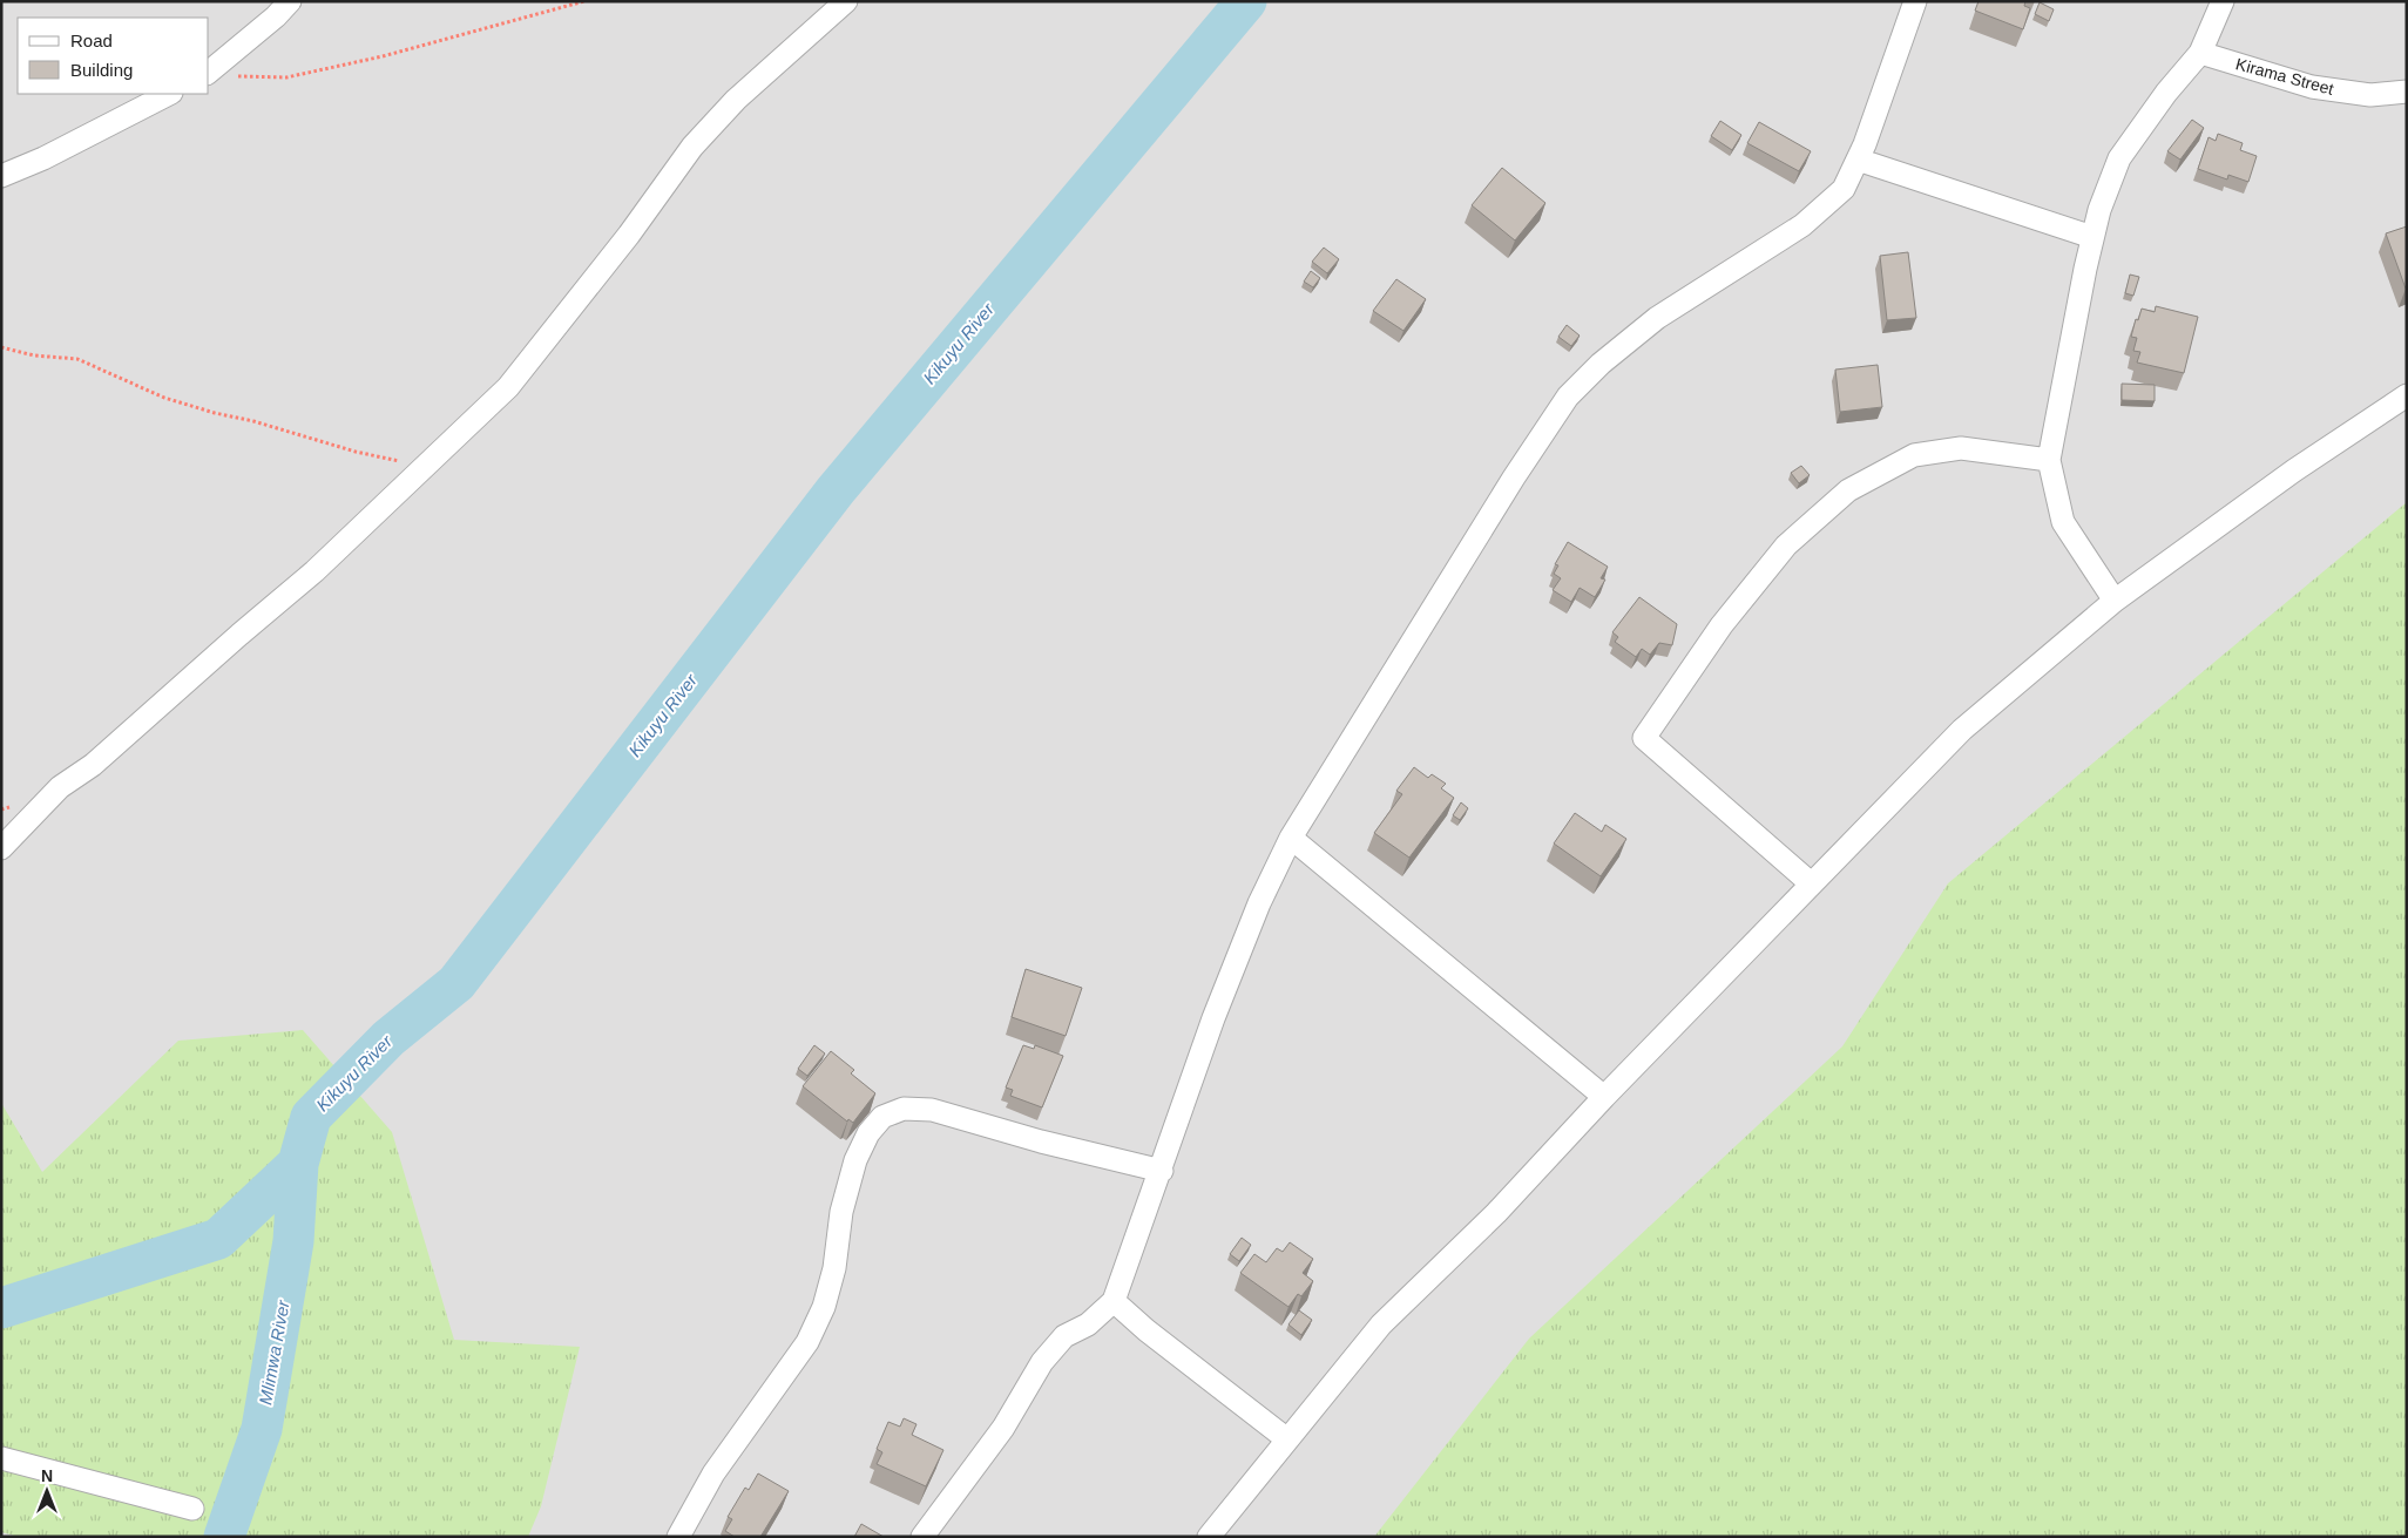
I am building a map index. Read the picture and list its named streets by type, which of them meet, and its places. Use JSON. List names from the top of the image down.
{
  "streets": {
    "street": ["Kirama Street"]
  },
  "water": ["Kikuyu River", "Mlimwa River"],
  "legend": ["Road", "Building"],
  "north": "top"
}
